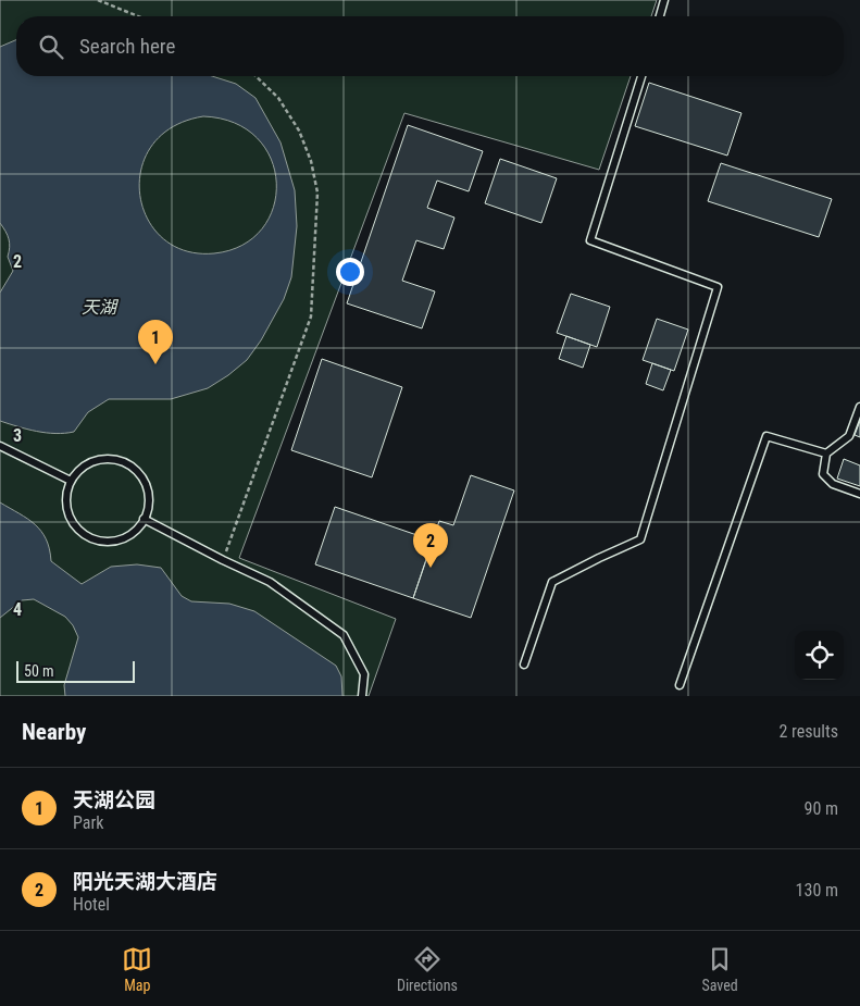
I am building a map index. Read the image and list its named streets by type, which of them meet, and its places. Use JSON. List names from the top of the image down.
{
  "water": ["天湖"],
  "scale_bar": "50 m",
  "page": {
    "search": "Search here",
    "pins": ["1", "2"],
    "scale": "50 m",
    "heading": ["Nearby", "2 results"],
    "list": [
      {
        "mark": "1",
        "name": "天湖公园",
        "note": "Park",
        "value": "90 m"
      },
      {
        "mark": "2",
        "name": "阳光天湖大酒店",
        "note": "Hotel",
        "value": "130 m"
      }
    ],
    "nav": ["Map", "Directions", "Saved"]
  },
  "grid": {
    "rows": ["2", "3", "4"]
  }
}
